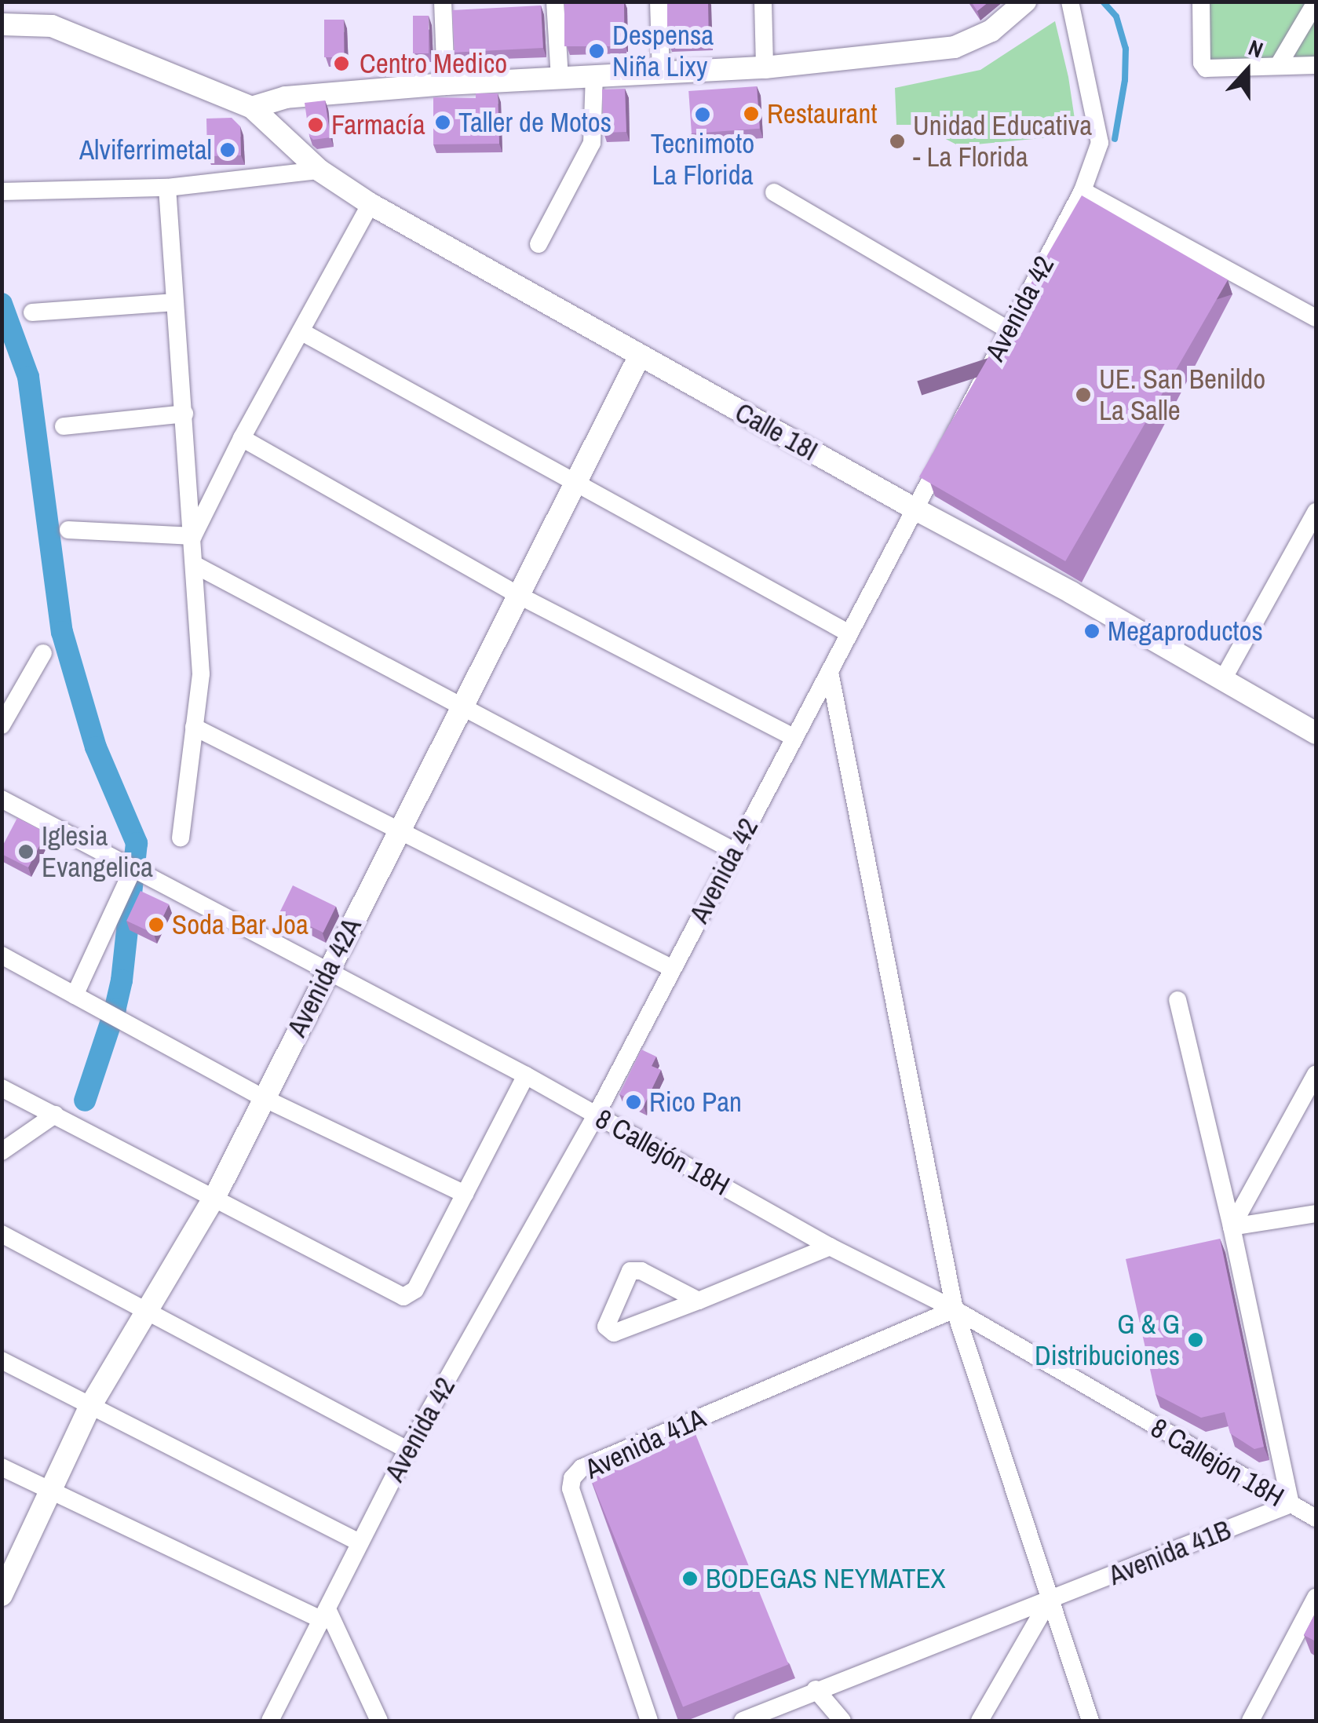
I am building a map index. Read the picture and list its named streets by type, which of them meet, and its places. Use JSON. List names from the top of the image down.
{
  "streets": {
    "street": [
      "Avenida 42",
      "Calle 18I",
      "Avenida 42A",
      "8 Callejón 18H",
      "Avenida 41A",
      "Avenida 41B"
    ]
  },
  "crossings": [
    ["Avenida 42", "Calle 18I"],
    ["Avenida 42", "8 Callejón 18H"],
    ["Calle 18I", "Avenida 42A"],
    ["Avenida 42A", "8 Callejón 18H"],
    ["8 Callejón 18H", "Avenida 41A"],
    ["8 Callejón 18H", "Avenida 41B"]
  ],
  "places": [
    "Despensa Niña Lixy",
    "Centro Medico",
    "Restaurant",
    "Tecnimoto La Florida",
    "Taller de Motos",
    "Farmacía",
    "Unidad Educativa - La Florida",
    "Alviferrimetal",
    "UE. San Benildo La Salle",
    "Megaproductos",
    "Iglesia Evangelica",
    "Soda Bar Joa",
    "Rico Pan",
    "G & G Distribuciones",
    "BODEGAS NEYMATEX"
  ],
  "north": "top"
}
